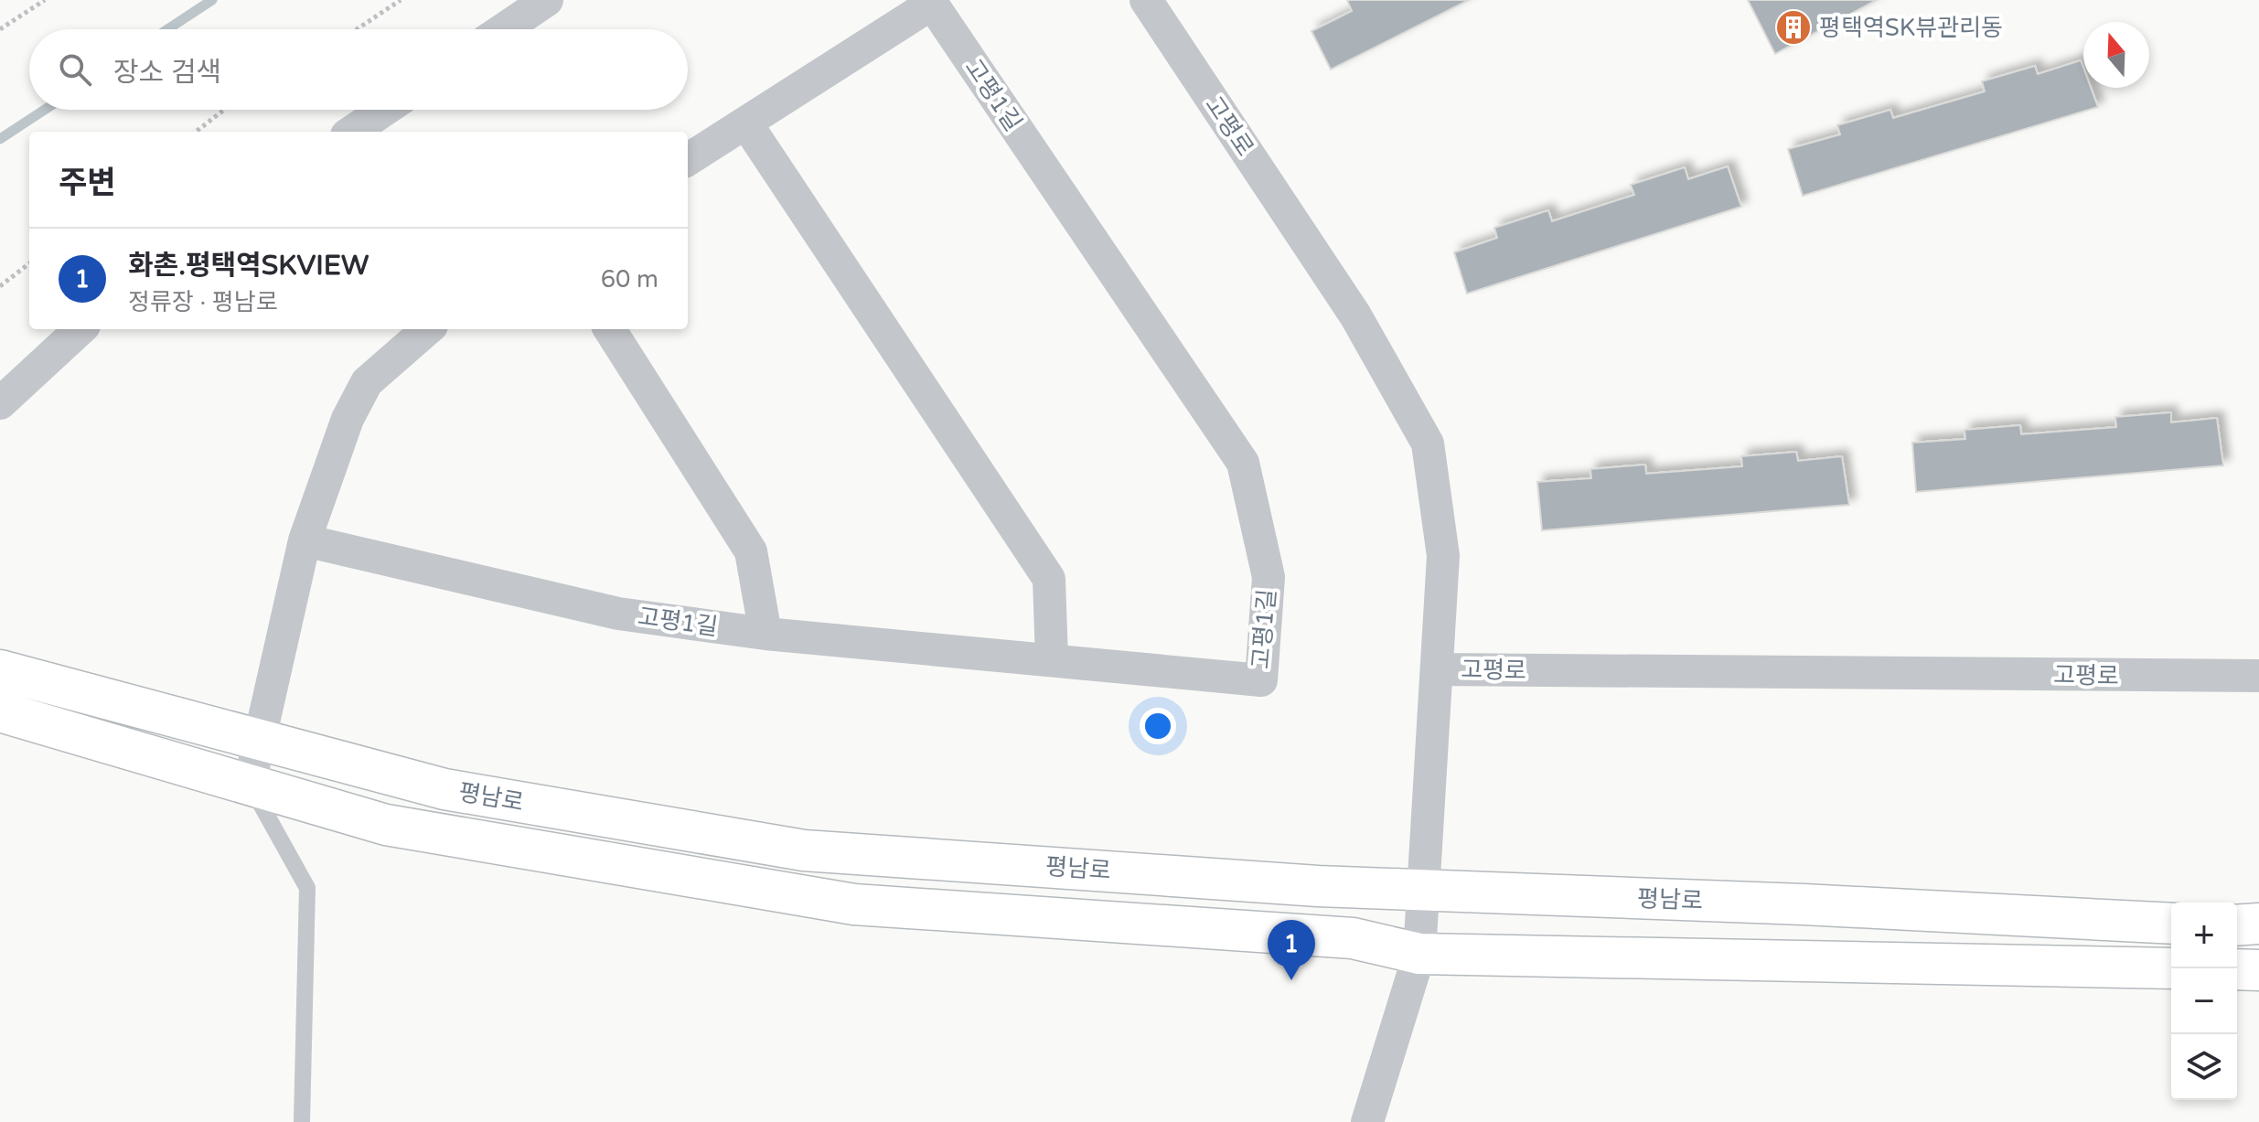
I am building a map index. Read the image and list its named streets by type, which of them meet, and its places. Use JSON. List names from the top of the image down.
{
  "streets": {
    "street": ["고평1길", "고평로", "평남로"]
  },
  "places": {
    "building": ["평택역SK뷰관리동"]
  },
  "north": "top",
  "page": {
    "search": "장소 검색",
    "heading": "주변",
    "list": [
      {
        "mark": "1",
        "name": "화촌.평택역SKVIEW",
        "note": "정류장 · 평남로",
        "value": "60 m"
      }
    ],
    "map_buttons": ["+", "−"],
    "pins": "1"
  }
}
